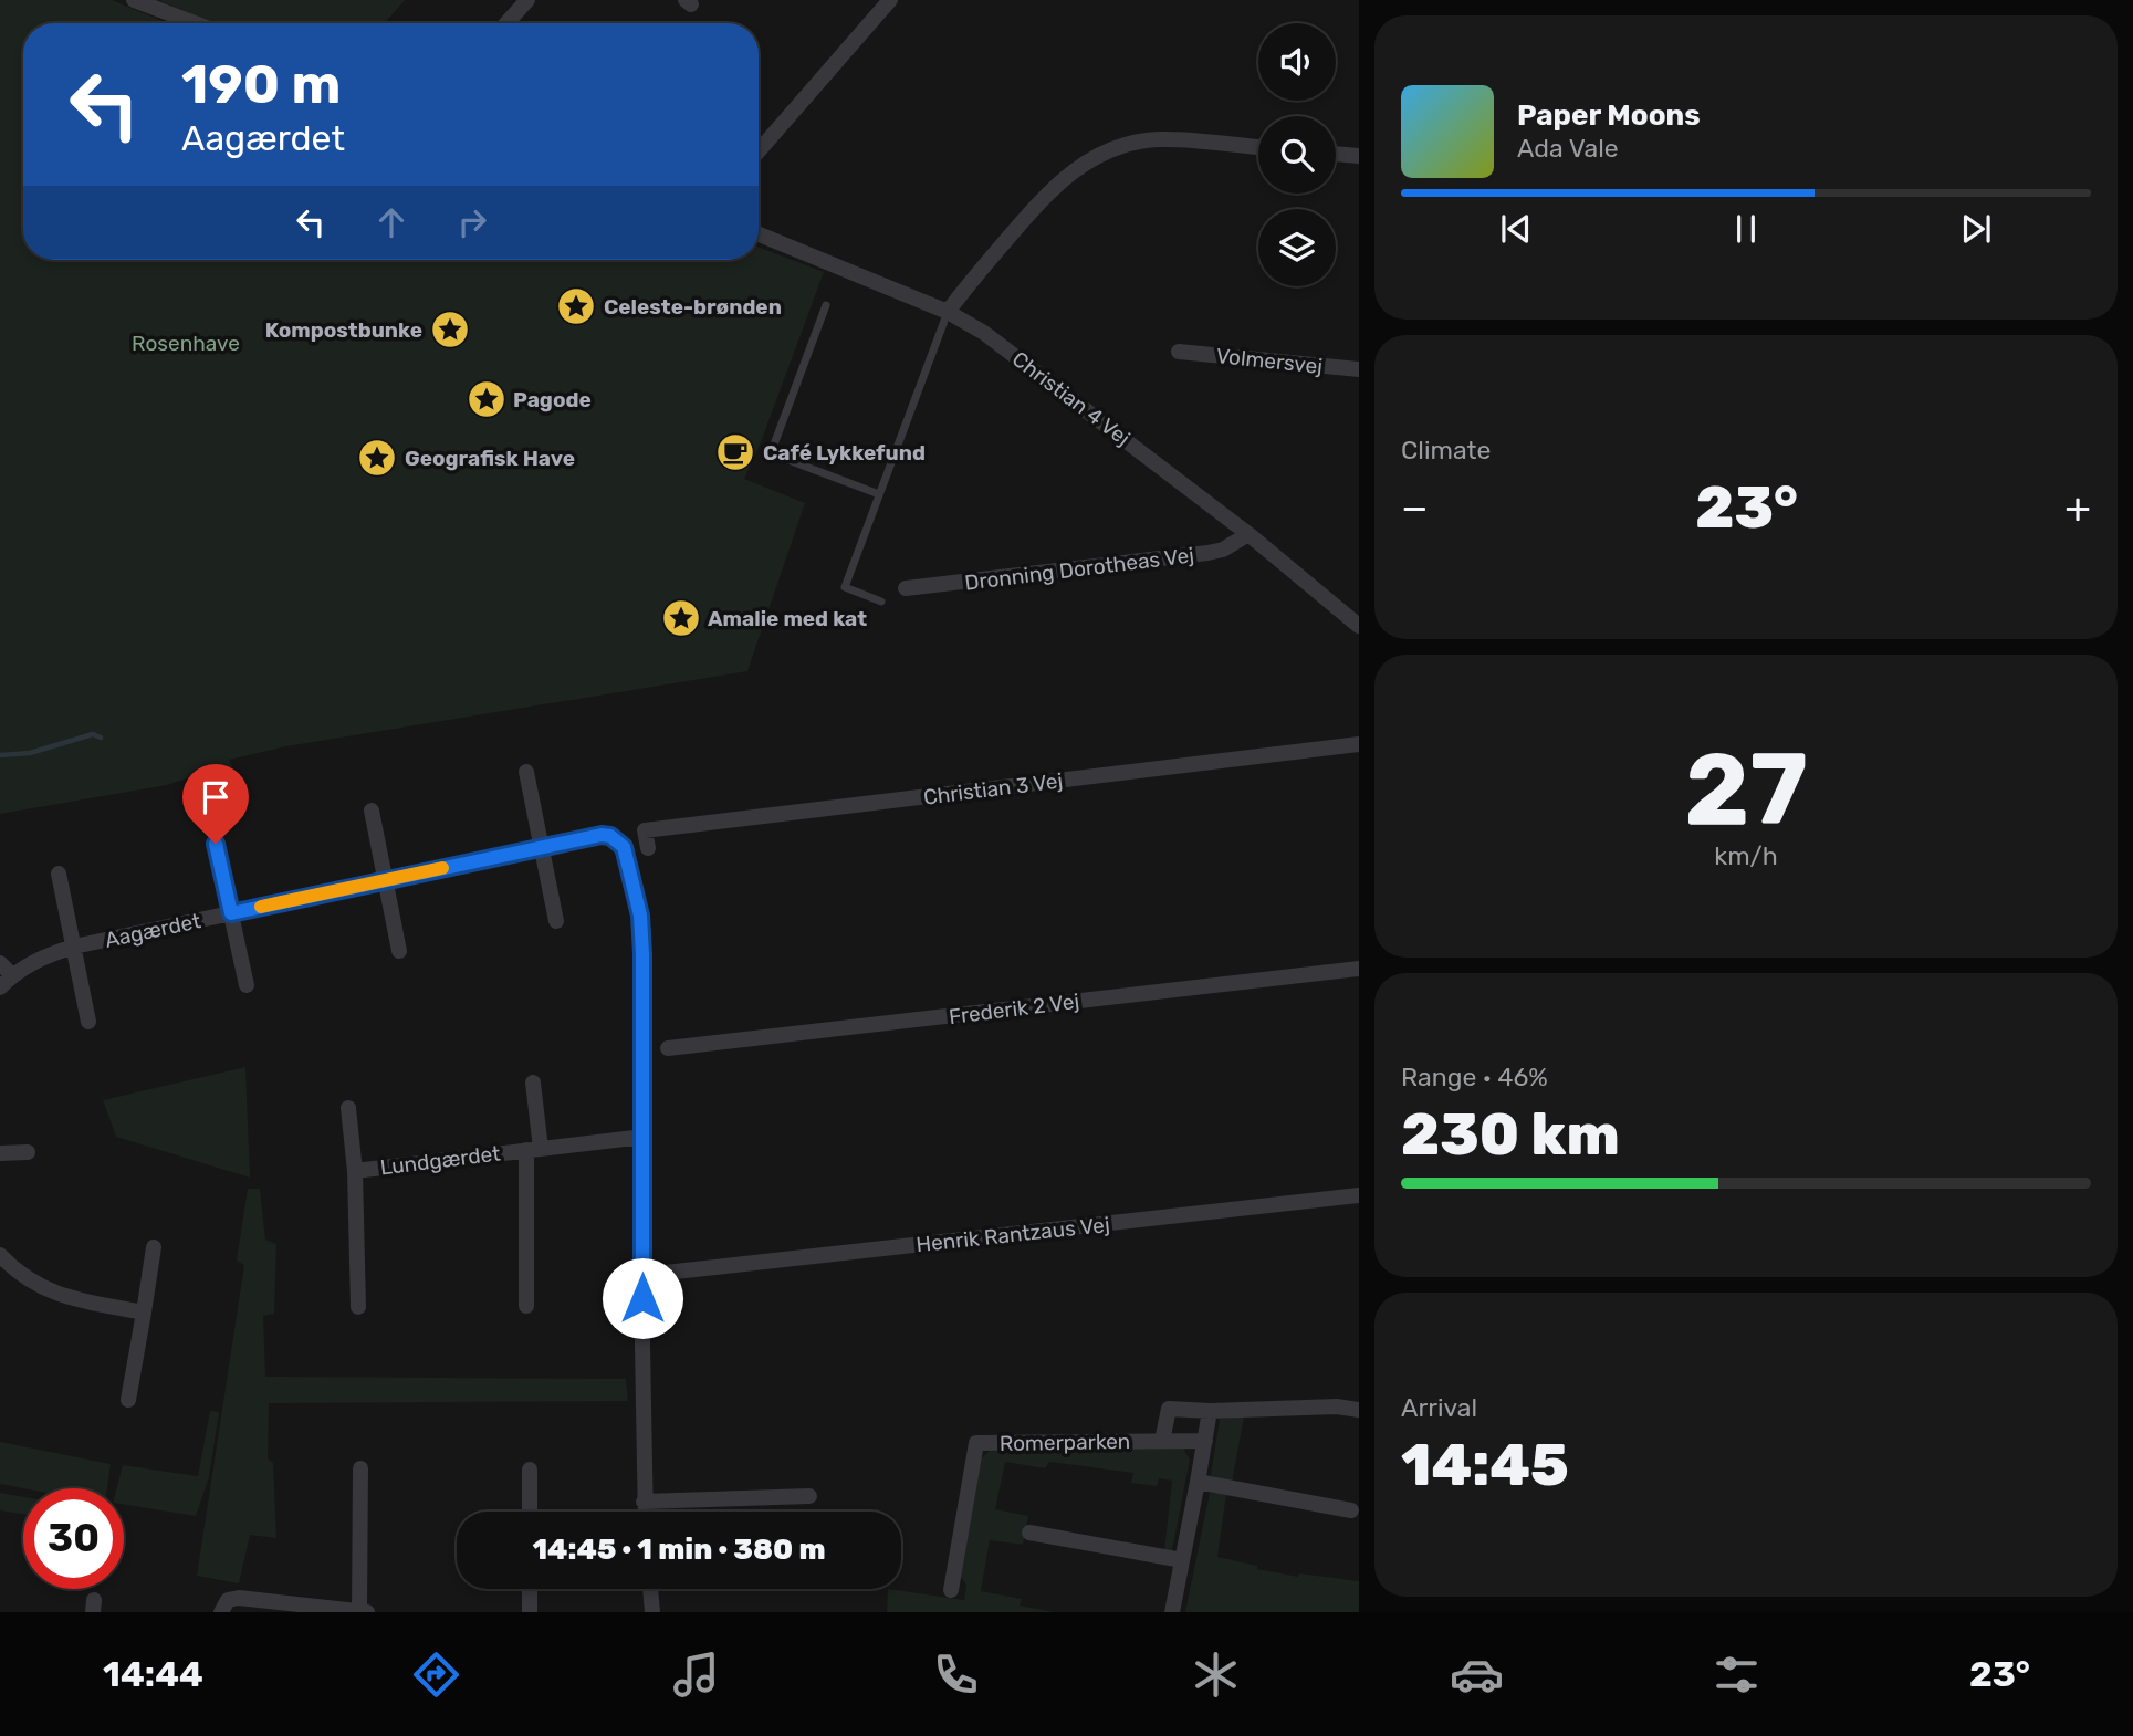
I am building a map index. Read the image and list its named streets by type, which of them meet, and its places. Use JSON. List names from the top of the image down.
{
  "streets": {
    "street": [
      "Volmersvej",
      "Christian 4 Vej",
      "Dronning Dorotheas Vej",
      "Christian 3 Vej",
      "Aagærdet",
      "Frederik 2 Vej",
      "Lundgærdet",
      "Henrik Rantzaus Vej",
      "Romerparken"
    ]
  },
  "crossings": [
    ["Christian 4 Vej", "Dronning Dorotheas Vej"],
    ["Aagærdet", "Lundgærdet"]
  ],
  "parks": ["Rosenhave"],
  "places": {
    "place": [
      "Celeste-brønden",
      "Kompostbunke",
      "Pagode",
      "Geografisk Have",
      "Amalie med kat"
    ],
    "cafe": ["Café Lykkefund"]
  },
  "page": {
    "turn": ["190 m", "Aagærdet"],
    "song": ["Paper Moons", "Ada Vale"],
    "tile": [
      "Climate",
      ["27", "km/h"],
      ["Range · 46%", "230 km"],
      ["Arrival", "14:45"]
    ],
    "heat": ["−", "23°", "+"],
    "limit": "30",
    "trip": "14:45 · 1 min · 380 m",
    "tabs": ["14:44", "23°"]
  }
}
